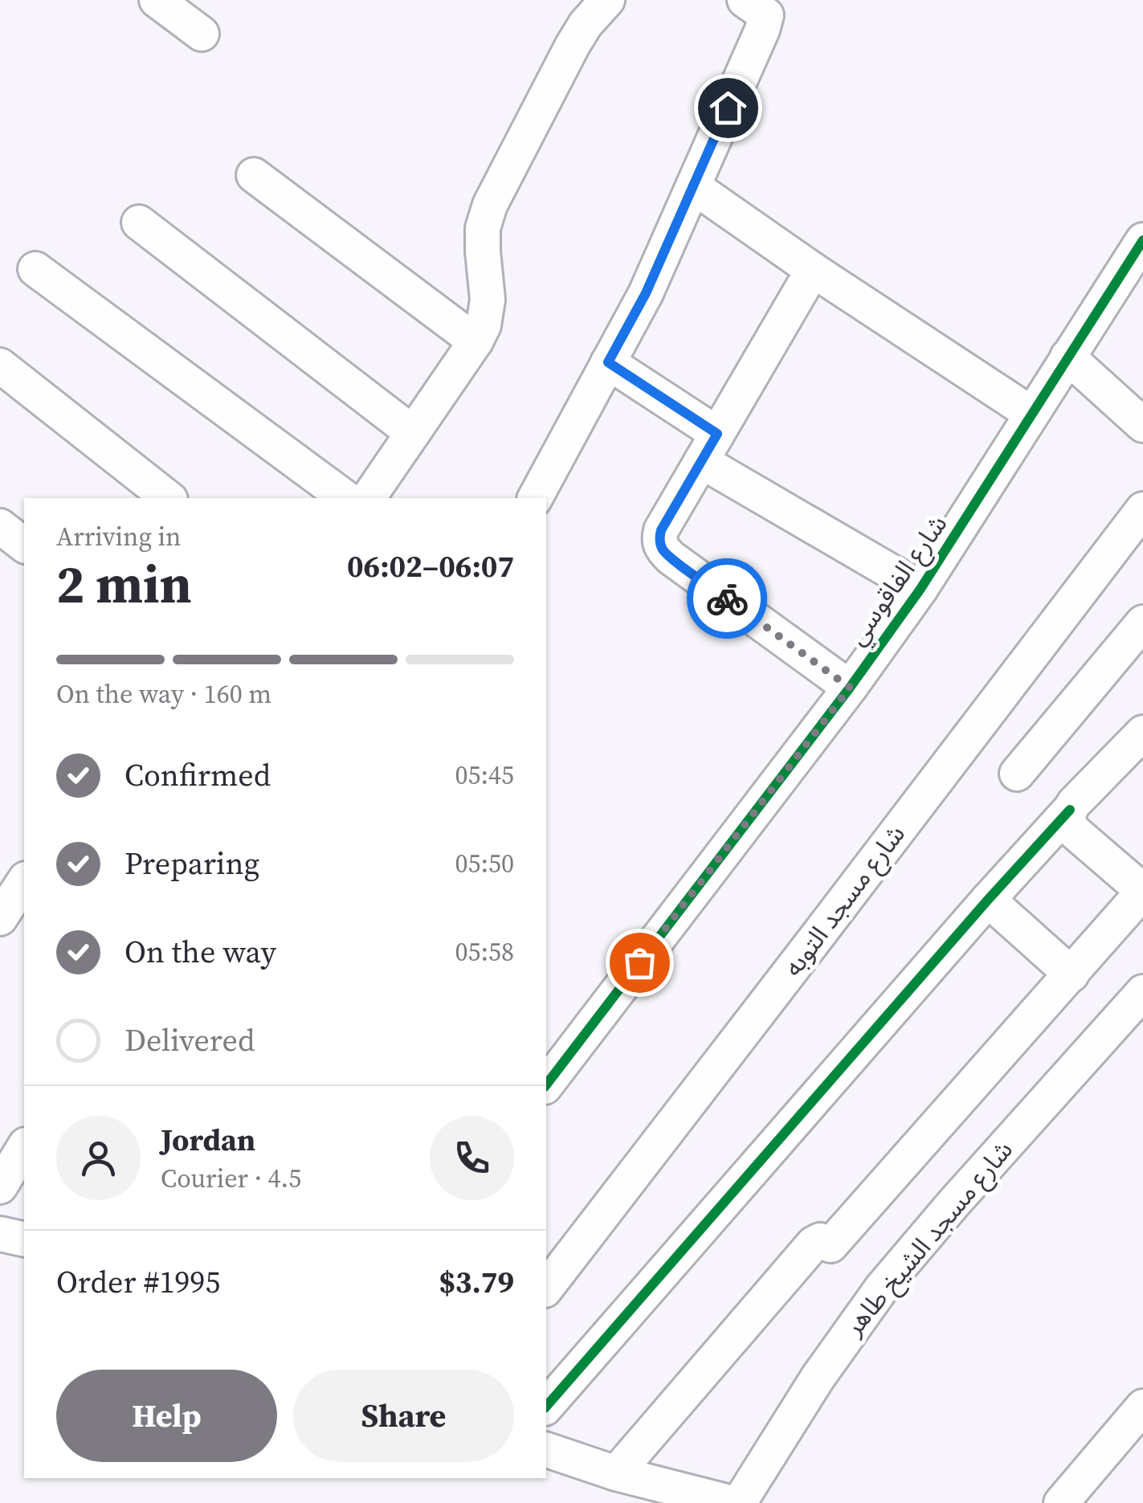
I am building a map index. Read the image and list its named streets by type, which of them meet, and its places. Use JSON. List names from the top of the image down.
{
  "streets": {
    "street": ["شارع الفاقوسي", "شارع مسجد التوبه", "شارع مسجد الشيخ طاهر"]
  },
  "page": {
    "heading": ["2 min", "Arriving in", "06:02–06:07"],
    "panel": [
      "Jordan",
      "Courier · 4.5",
      "Order #1995",
      "$3.79"
    ],
    "bar": "On the way · 160 m",
    "list": [
      ["Confirmed", "05:45"],
      ["Preparing", "05:50"],
      ["On the way", "05:58"],
      "Delivered"
    ],
    "buttons": ["Help", "Share"]
  }
}
